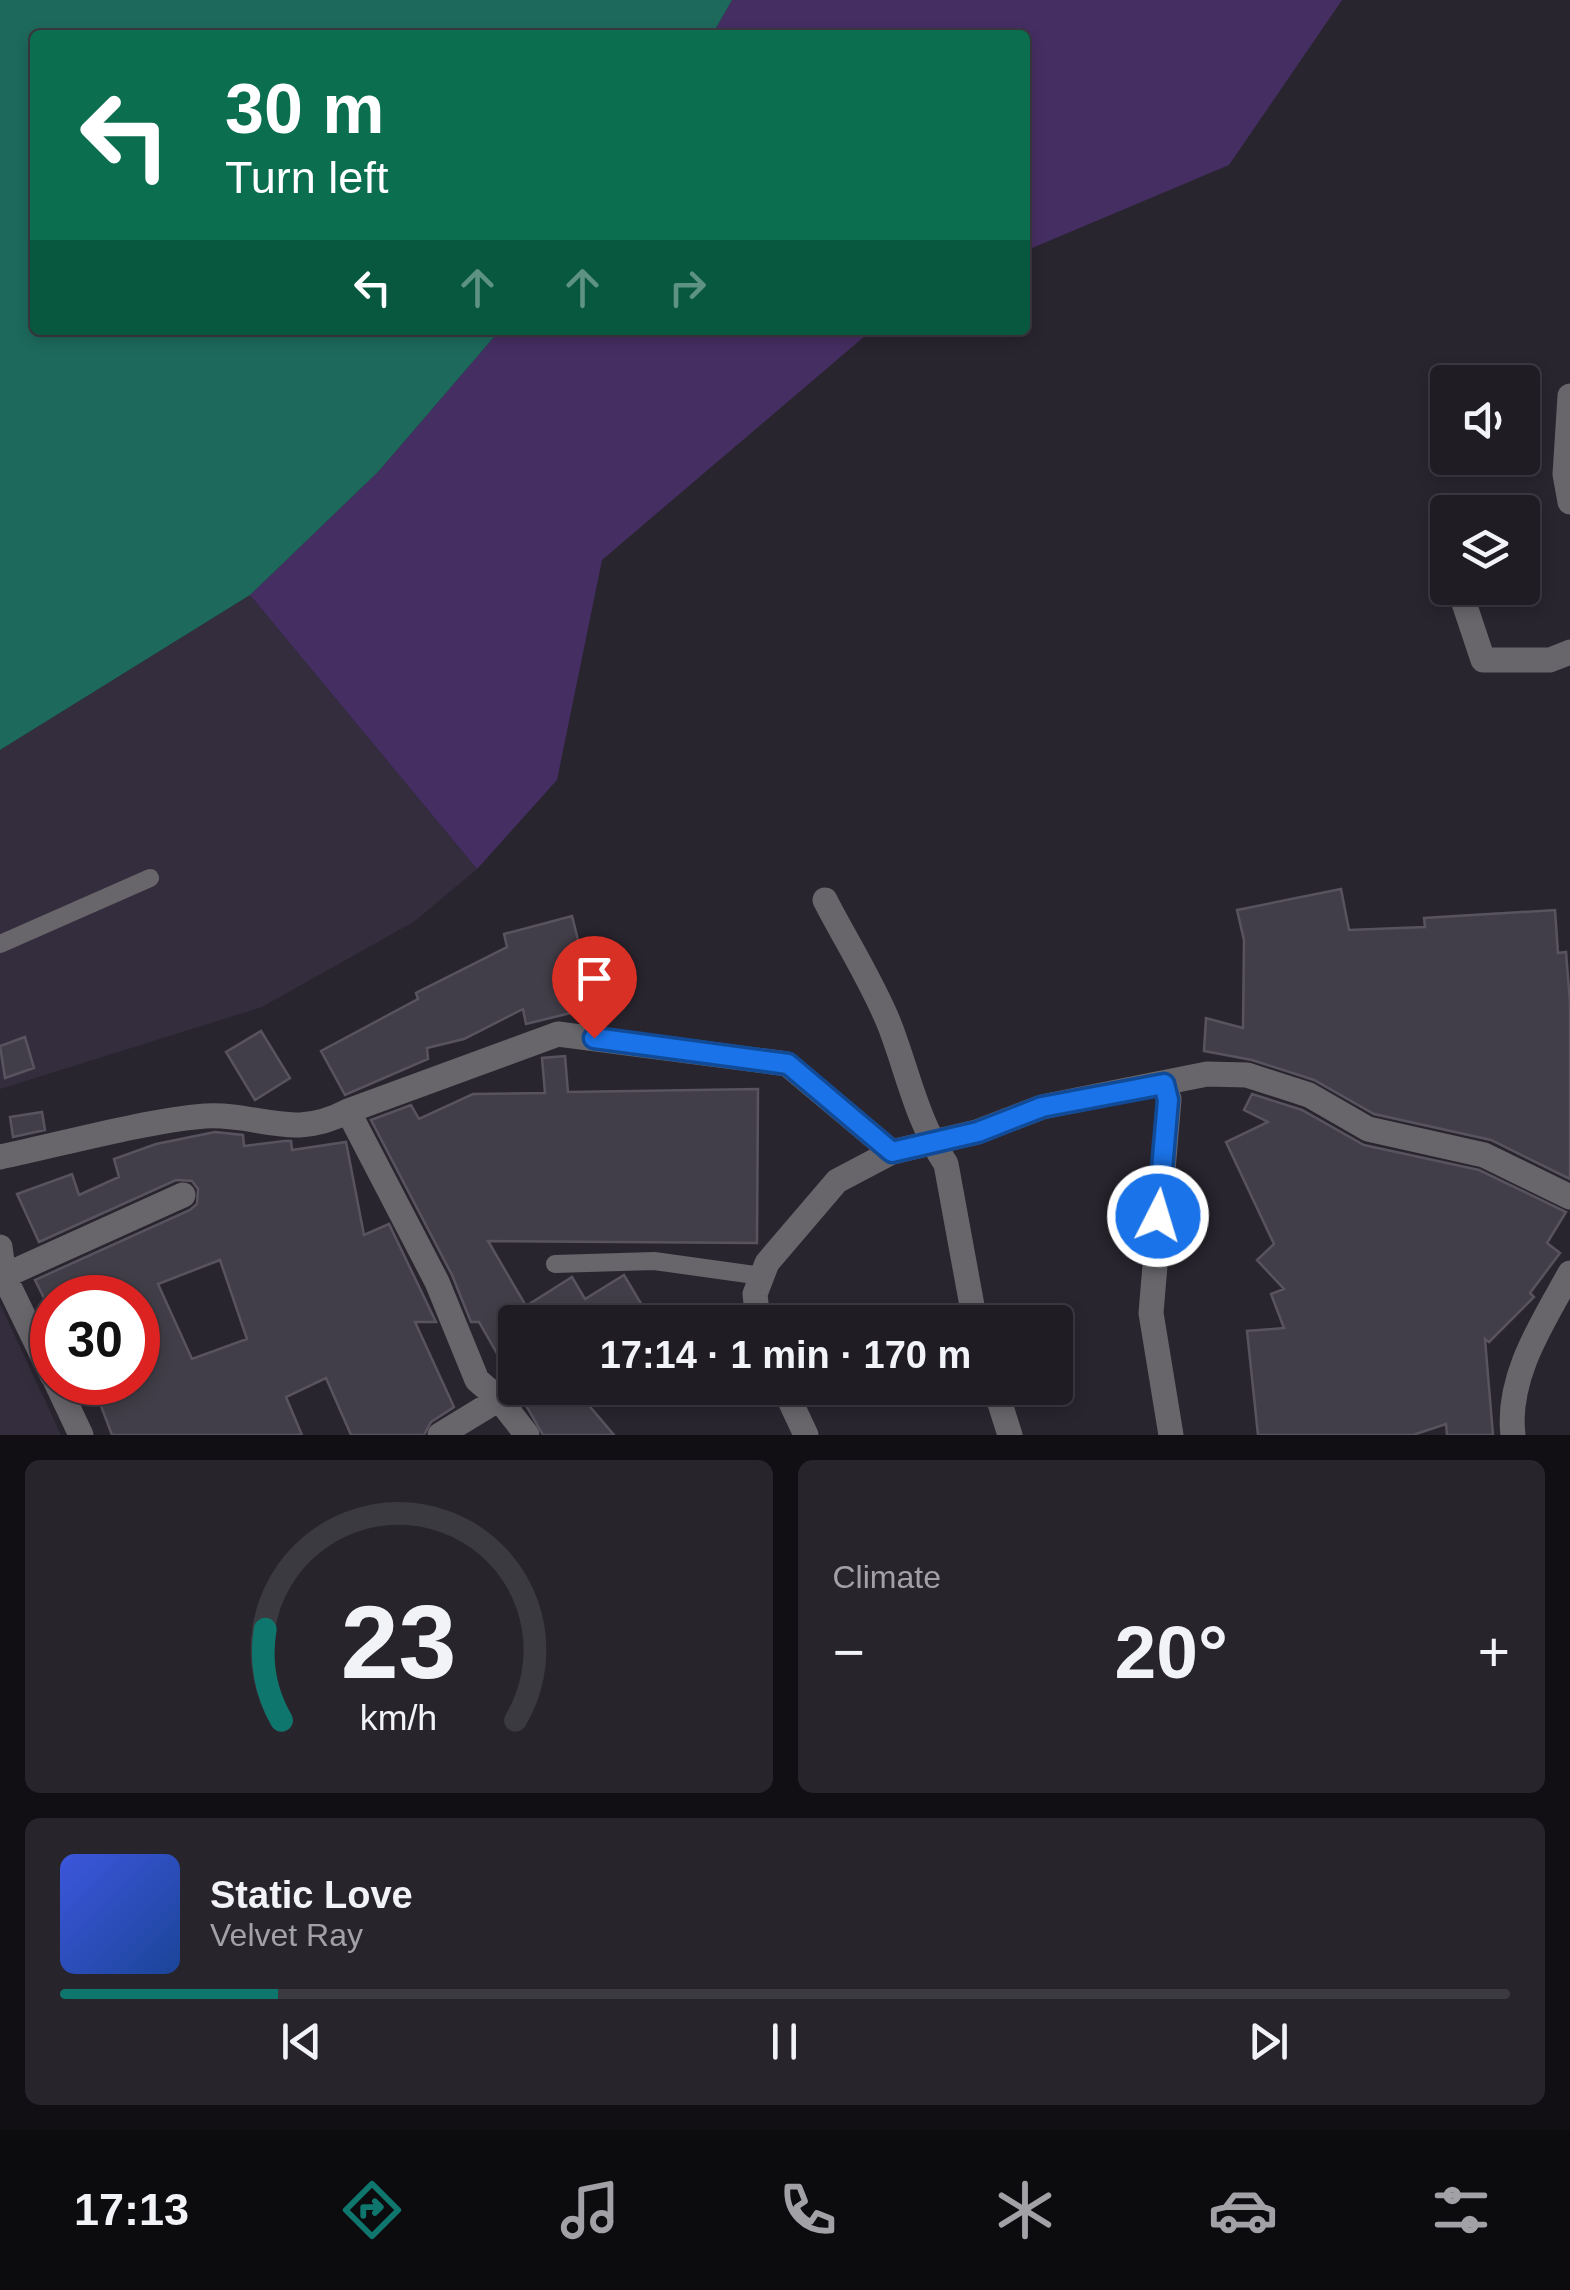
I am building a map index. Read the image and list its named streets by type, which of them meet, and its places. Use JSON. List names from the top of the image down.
{
  "page": {
    "turn": ["30 m", "Turn left"],
    "limit": "30",
    "trip": "17:14 · 1 min · 170 m",
    "tile": "Climate",
    "heat": ["−", "20°", "+"],
    "song": ["Static Love", "Velvet Ray"],
    "tabs": "17:13",
    "gauge": ["23", "km/h"]
  }
}
